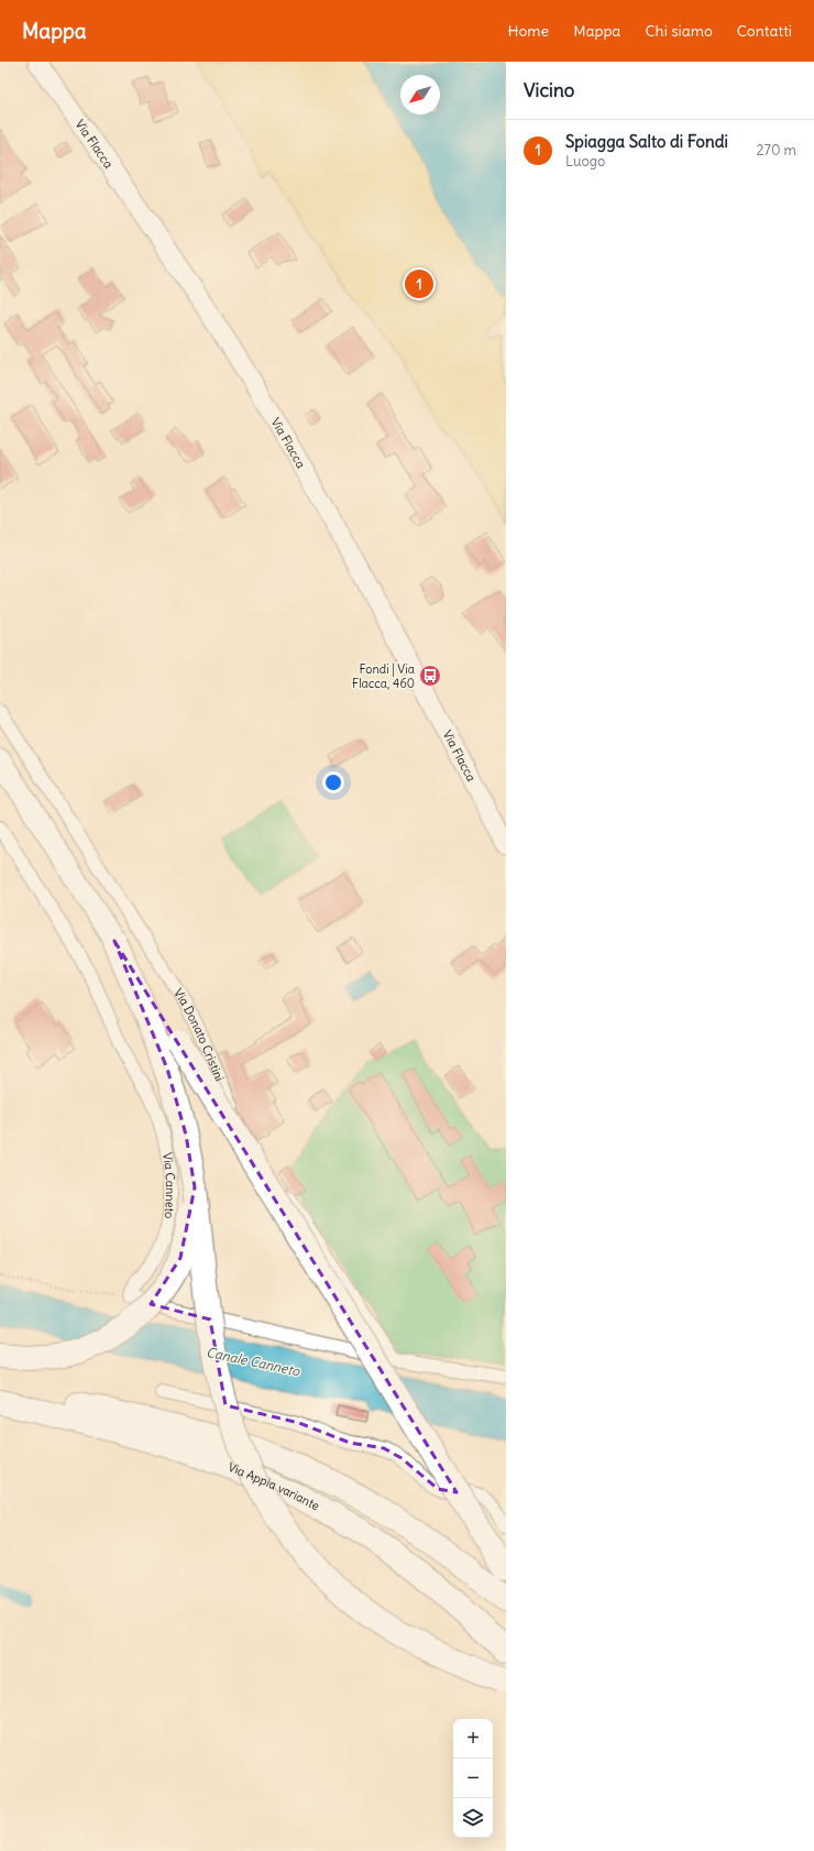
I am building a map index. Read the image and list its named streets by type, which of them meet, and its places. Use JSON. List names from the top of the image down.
{
  "streets": {
    "highway": ["Via Appia variante"],
    "main road": ["Via Flacca"],
    "street": ["Via Donato Cristini", "Via Canneto"]
  },
  "water": ["Canale Canneto"],
  "places": {
    "bus stop": ["Fondi | Via Flacca, 460"]
  },
  "north": "bottom left",
  "page": {
    "header": "Mappa",
    "nav": [
      "Home",
      "Mappa",
      "Chi siamo",
      "Contatti"
    ],
    "heading": "Vicino",
    "list": [
      {
        "mark": "1",
        "name": "Spiagga Salto di Fondi",
        "note": "Luogo",
        "value": "270 m"
      }
    ],
    "pins": "1",
    "map_buttons": ["+", "−"]
  }
}
